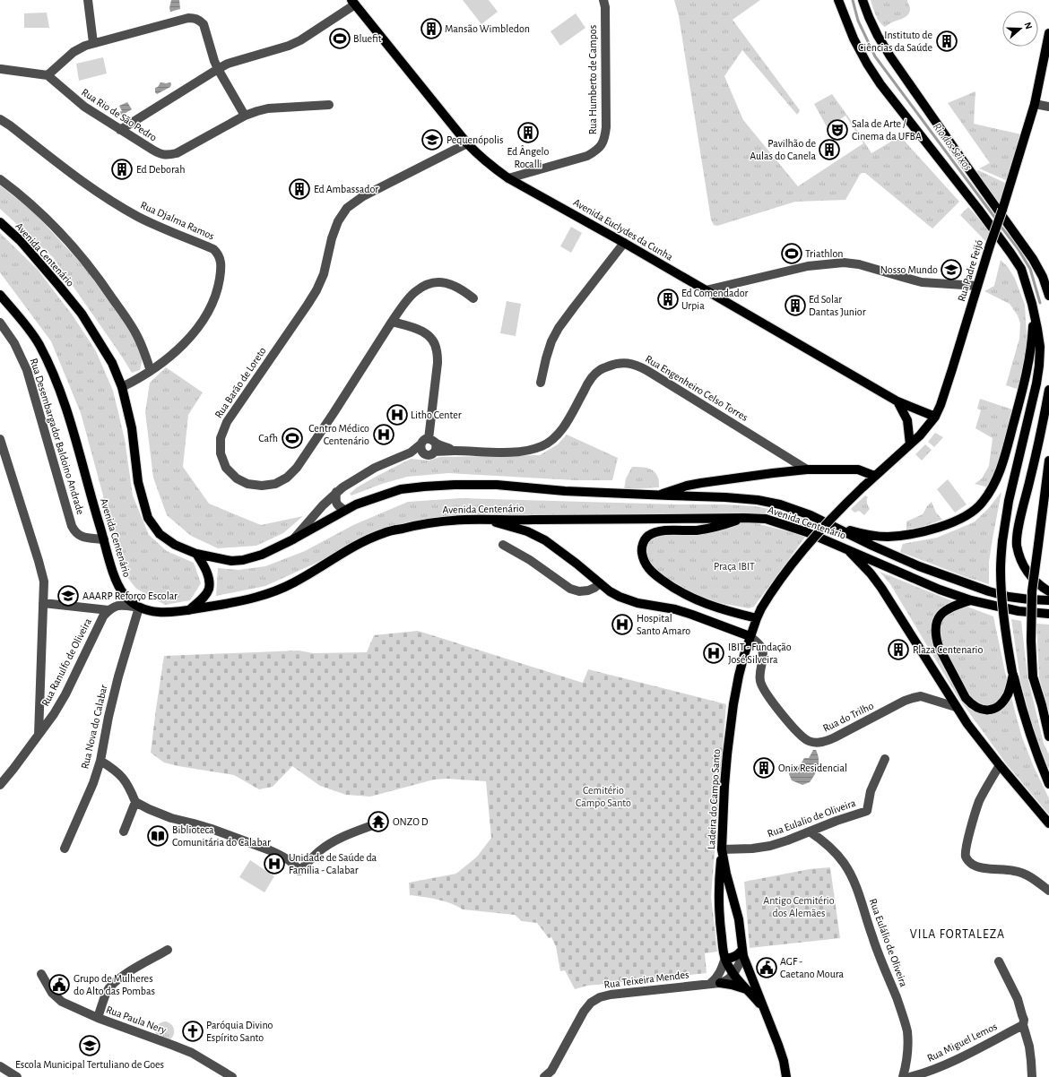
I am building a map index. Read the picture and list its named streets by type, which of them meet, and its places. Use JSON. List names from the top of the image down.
{
  "streets": {
    "main road": [
      "Avenida Euclydes da Cunha",
      "Avenida Centenário",
      "Rua Padre Feijó",
      "Ladeira do Campo Santo"
    ],
    "street": [
      "Rua Humberto de Campos",
      "Rua Rio de São Pedro",
      "Rua Djalma Ramos",
      "Rua Barão de Loreto",
      "Rua Engenheiro Celso Torres",
      "Rua Desembargador Baldoino Andrade",
      "Rua Ranulfo de Oliveira",
      "Rua do Trilho",
      "Rua Nova do Calabar",
      "Rua Eulalio de Oliveira",
      "Rua Eulálio de Oliveira",
      "Rua Teixeira Mendes",
      "Rua Paula Nery",
      "Rua Miguel Lemos"
    ]
  },
  "crossings": [
    ["Rua Humberto de Campos", "Avenida Euclydes da Cunha"],
    ["Rua Djalma Ramos", "Avenida Centenário"],
    ["Avenida Euclydes da Cunha", "Rua Padre Feijó"],
    ["Avenida Euclydes da Cunha", "Rua Barão de Loreto"],
    ["Avenida Centenário", "Rua Desembargador Baldoino Andrade"],
    ["Avenida Centenário", "Rua Nova do Calabar"],
    ["Rua Padre Feijó", "Ladeira do Campo Santo"],
    ["Rua do Trilho", "Ladeira do Campo Santo"],
    ["Ladeira do Campo Santo", "Rua Eulalio de Oliveira"],
    ["Ladeira do Campo Santo", "Rua Teixeira Mendes"],
    ["Rua Eulalio de Oliveira", "Rua Eulálio de Oliveira"]
  ],
  "districts": ["VILA FORTALEZA"],
  "water": ["Rio dos Seixos"],
  "parks": ["Praça IBIT", "Cemitério Campo Santo", "Antigo Cemitério dos Alemães"],
  "places": {
    "building": [
      "Mansão Wimbledon",
      "Instituto de Ciências da Saúde",
      "Ed Ângelo Rocalli",
      "Pavilhão de Aulas do Canela",
      "Ed Deborah",
      "Ed Ambassador",
      "Ed Comendador Urpia",
      "Ed Solar Dantas Junior",
      "Plaza Centenario",
      "Onix Residencial"
    ],
    "sports": ["Bluefit", "Triathlon", "Cafh"],
    "theatre": ["Sala de Arte / Cinema da UFBA"],
    "school or university": [
      "Pequenópolis",
      "Nosso Mundo",
      "AAARP Reforço Escolar",
      "Escola Municipal Tertuliano de Goes"
    ],
    "hospital": [
      "Litho Center",
      "Centro Médico Centenário",
      "Hospital Santo Amaro",
      "IBIT - Fundação José Silveira",
      "Unidade de Saúde da Família - Calabar"
    ],
    "temple": ["ONZO D"],
    "library": ["Biblioteca Comunitária do Calabar"],
    "public building": ["AGF - Caetano Moura", "Grupo de Mulheres do Alto das Pombas"],
    "church": ["Paróquia Divino Espírito Santo"]
  },
  "north": "right"
}
